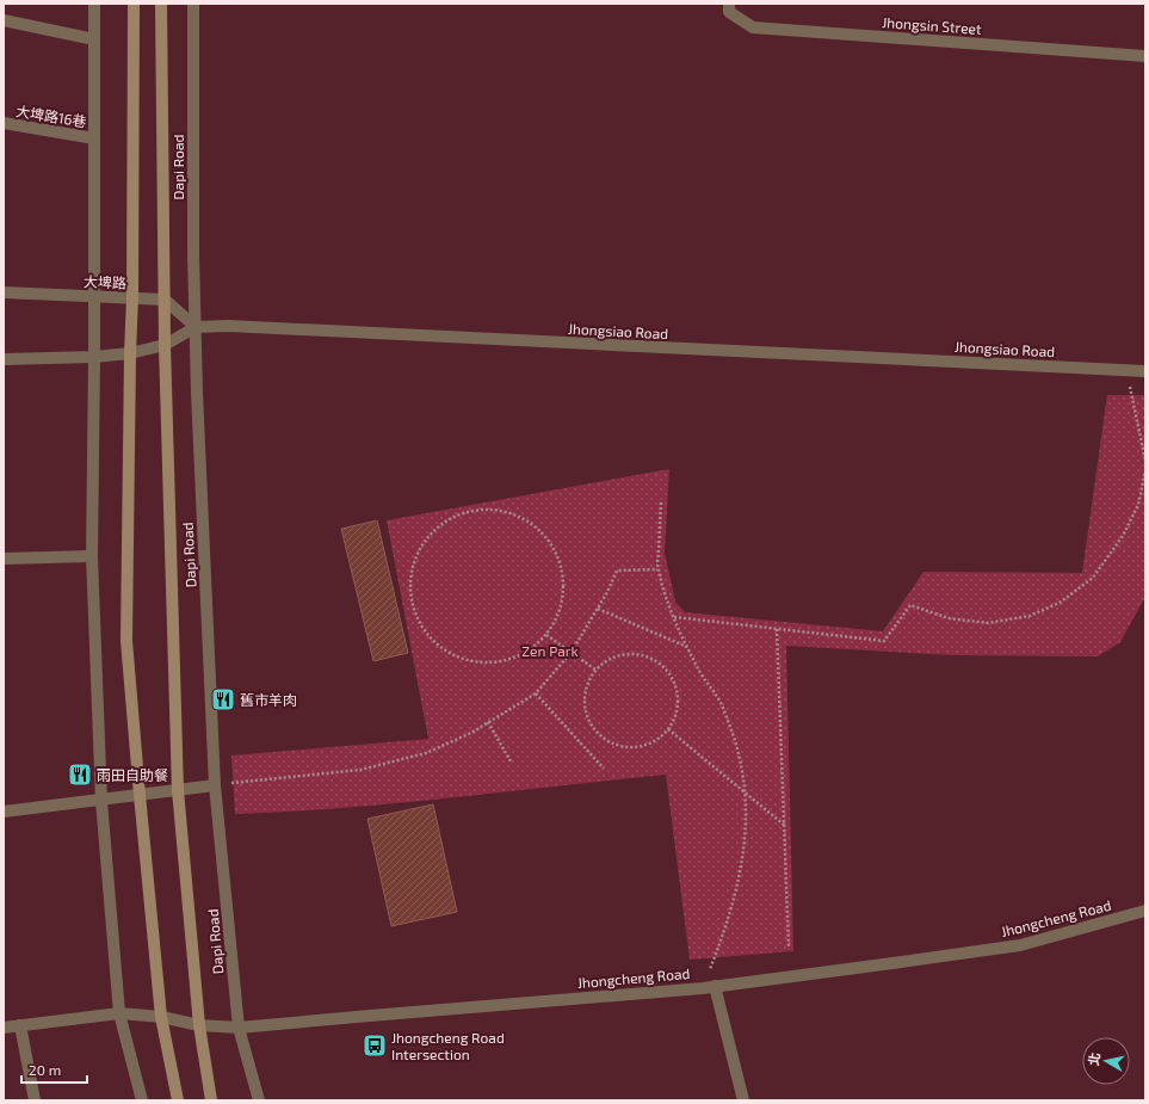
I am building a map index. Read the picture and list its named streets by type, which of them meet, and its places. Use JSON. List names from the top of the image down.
{
  "streets": {
    "main road": ["Dapi Road"],
    "street": [
      "Jhongsin Street",
      "大埤路16巷",
      "大埤路",
      "Jhongsiao Road",
      "Jhongcheng Road"
    ]
  },
  "crossings": [
    ["Dapi Road", "大埤路"],
    ["Dapi Road", "Jhongsiao Road"],
    ["Dapi Road", "Jhongcheng Road"]
  ],
  "parks": ["Zen Park"],
  "places": {
    "restaurant": ["舊市羊肉", "雨田自助餐"],
    "bus stop": ["Jhongcheng Road Intersection"]
  },
  "scale_bar": "20 m",
  "north": "left"
}
